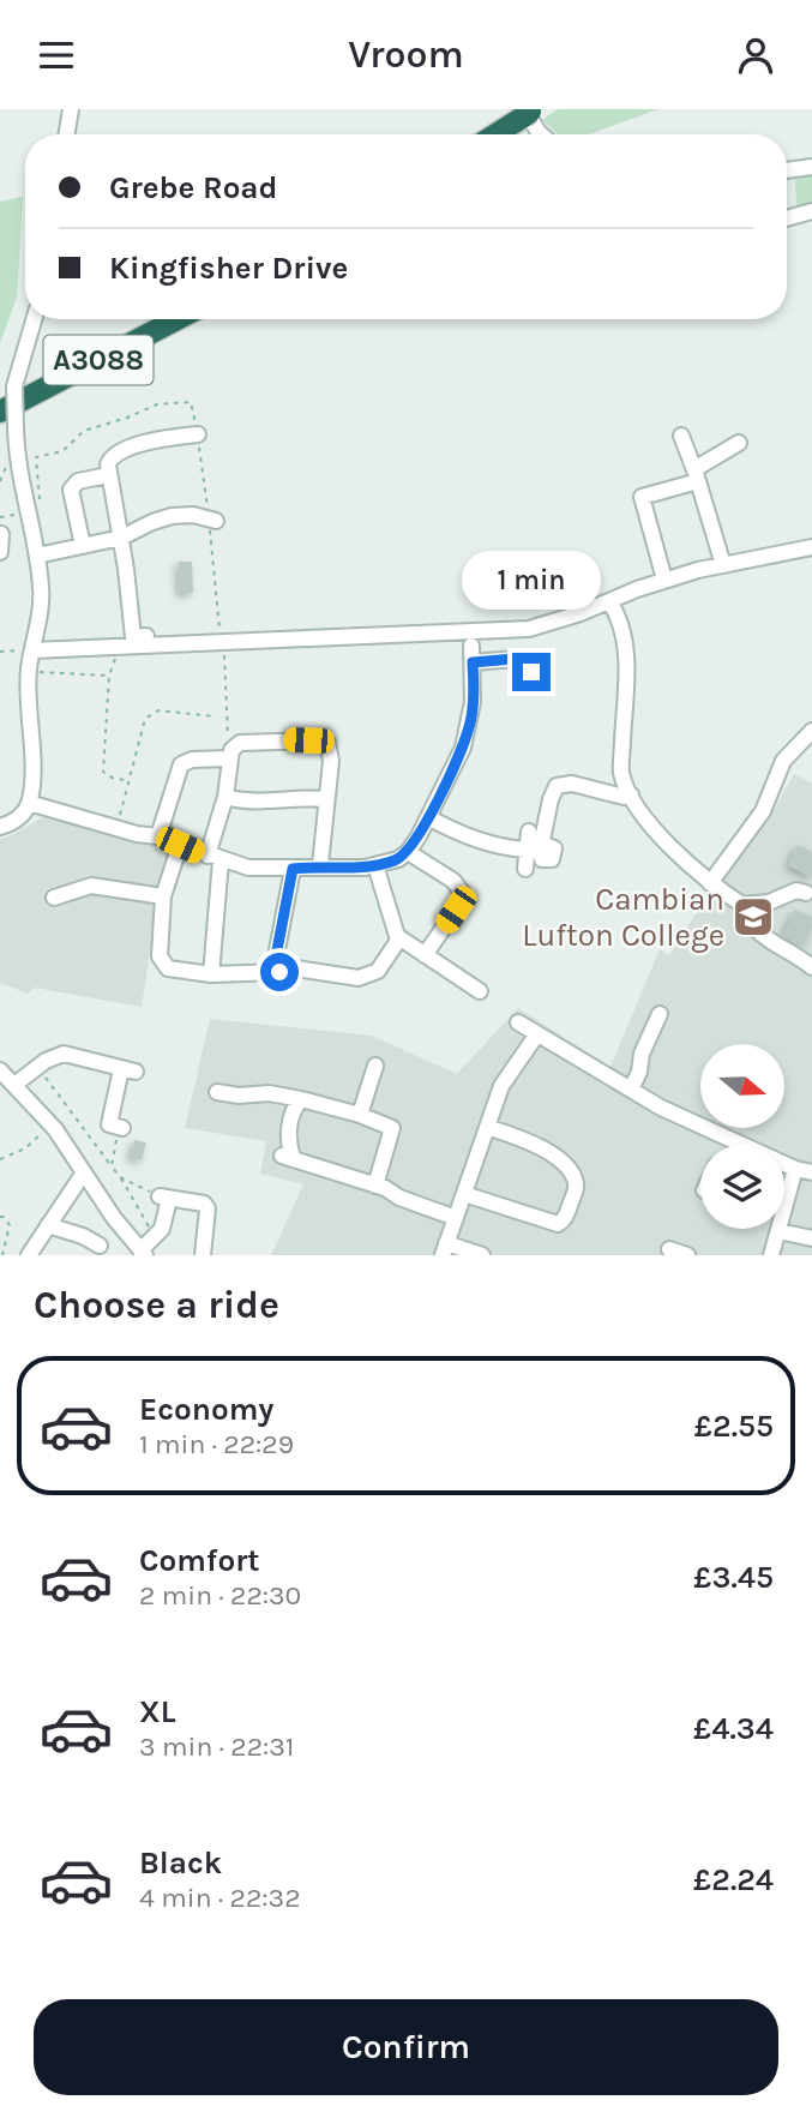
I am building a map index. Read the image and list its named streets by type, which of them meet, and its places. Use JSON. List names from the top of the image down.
{
  "streets": {
    "highway": ["A3088"]
  },
  "places": {
    "school or university": ["Cambian Lufton College"]
  },
  "north": "right",
  "page": {
    "header": "Vroom",
    "banner": ["Grebe Road", "Kingfisher Drive"],
    "bubble": "1 min",
    "heading": "Choose a ride",
    "list": [
      {
        "name": "Economy",
        "note": "1 min · 22:29",
        "value": "£2.55"
      },
      {
        "name": "Comfort",
        "note": "2 min · 22:30",
        "value": "£3.45"
      },
      {
        "name": "XL",
        "note": "3 min · 22:31",
        "value": "£4.34"
      },
      {
        "name": "Black",
        "note": "4 min · 22:32",
        "value": "£2.24"
      }
    ],
    "buttons": "Confirm"
  }
}
